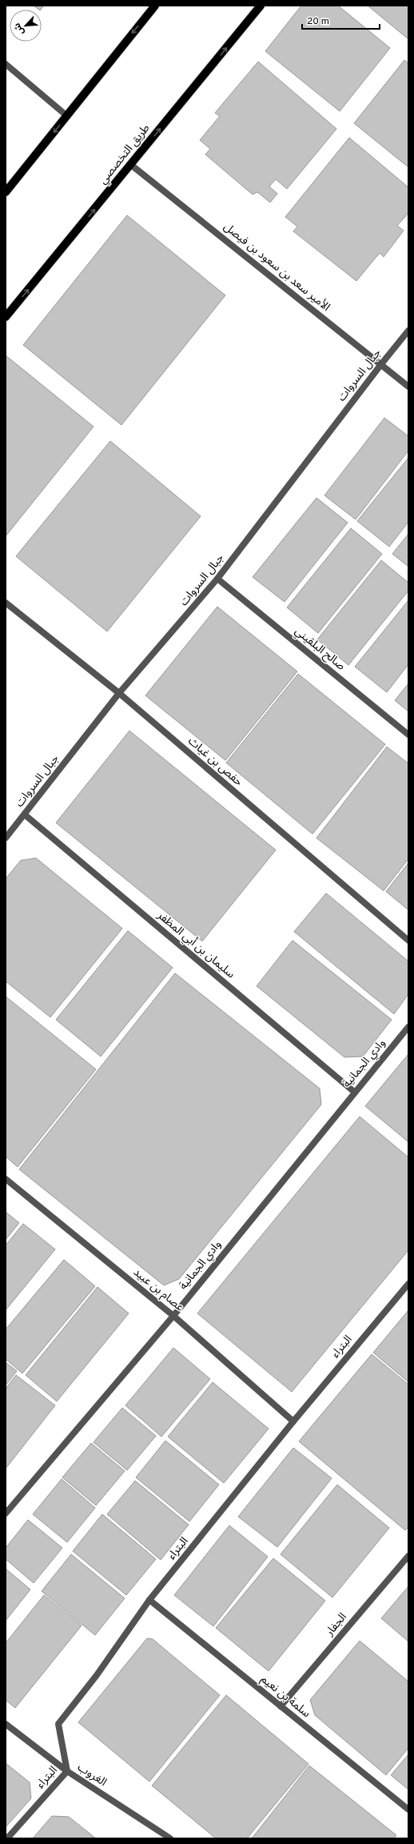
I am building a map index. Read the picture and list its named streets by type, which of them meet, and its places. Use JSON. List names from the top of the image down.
{
  "streets": {
    "main road": ["طريق التخصصي"],
    "street": [
      "الأمير سعد بن سعود بن فيصل",
      "جبال السروات",
      "صالح البلقيني",
      "حفص بن غياث",
      "سليمان بن أبي المظفر",
      "وادي الجمانية",
      "عصام بن عبيد",
      "البتراء",
      "الجفار",
      "سلمة بن نعيم",
      "الغروب"
    ]
  },
  "crossings": [
    ["طريق التخصصي", "الأمير سعد بن سعود بن فيصل"],
    ["الأمير سعد بن سعود بن فيصل", "جبال السروات"],
    ["جبال السروات", "صالح البلقيني"],
    ["جبال السروات", "حفص بن غياث"],
    ["جبال السروات", "سليمان بن أبي المظفر"],
    ["سليمان بن أبي المظفر", "وادي الجمانية"],
    ["وادي الجمانية", "عصام بن عبيد"],
    ["عصام بن عبيد", "البتراء"],
    ["البتراء", "سلمة بن نعيم"],
    ["البتراء", "الغروب"],
    ["الجفار", "سلمة بن نعيم"]
  ],
  "one_way": ["طريق التخصصي"],
  "scale_bar": "20 m",
  "north": "bottom left"
}
